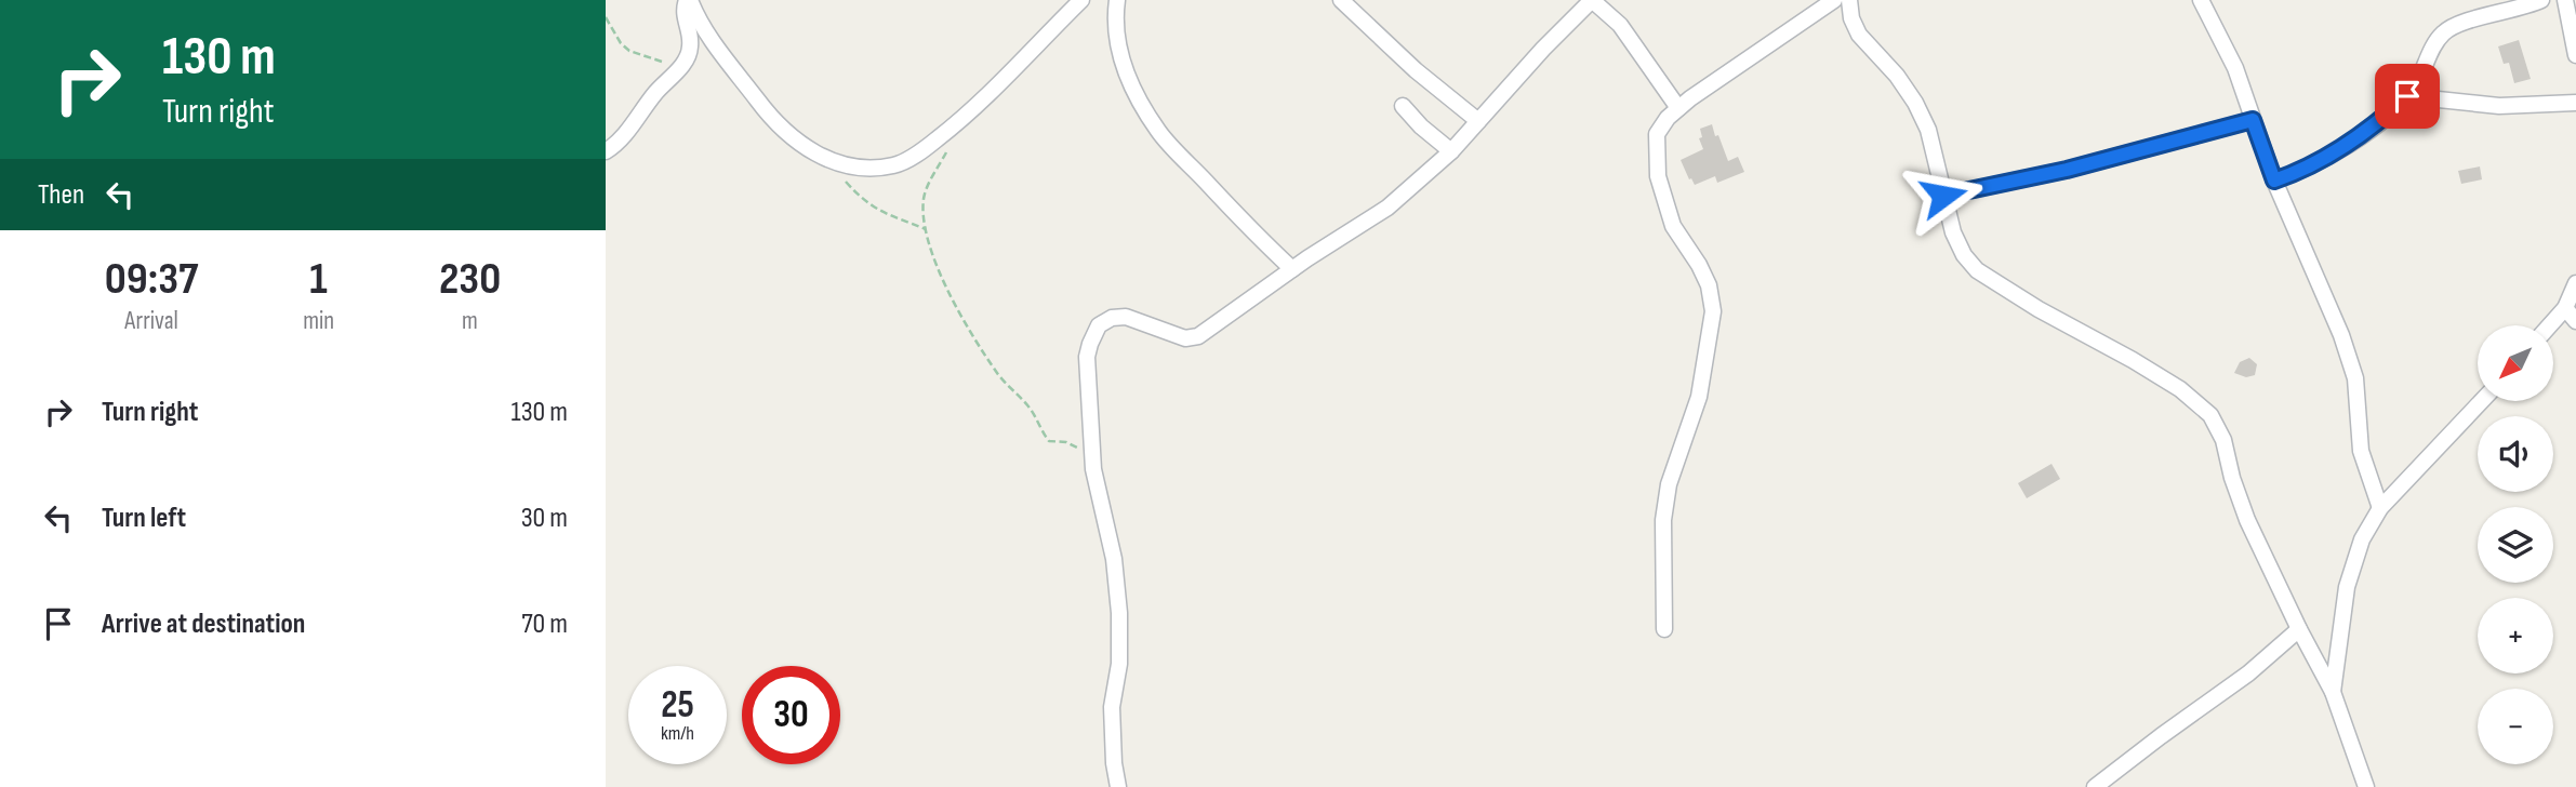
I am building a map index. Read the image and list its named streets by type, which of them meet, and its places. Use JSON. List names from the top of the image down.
{
  "north": "bottom left",
  "page": {
    "turn": ["130 m", "Turn right"],
    "then": "Then",
    "eta": [
      "09:37",
      "Arrival",
      "1",
      "min",
      "230",
      "m"
    ],
    "map_buttons": ["+", "−"],
    "list": [
      {
        "name": "Turn right",
        "value": "130 m"
      },
      {
        "name": "Turn left",
        "value": "30 m"
      },
      {
        "name": "Arrive at destination",
        "value": "70 m"
      }
    ],
    "speed": "25 km/h",
    "limit": "30"
  }
}
